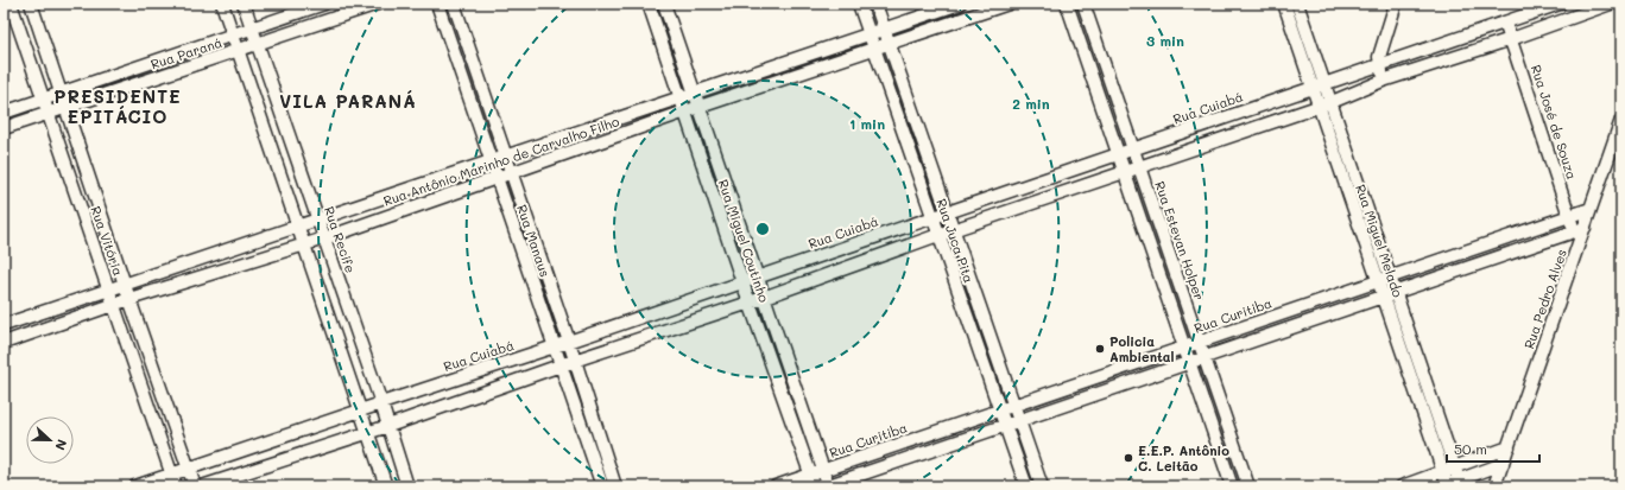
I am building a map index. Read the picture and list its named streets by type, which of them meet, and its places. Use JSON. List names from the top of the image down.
{
  "streets": {
    "street": [
      "Rua Paraná",
      "Rua Cuiabá",
      "Rua José de Souza",
      "Rua Antônio Marinho de Carvalho Filho",
      "Rua Recife",
      "Rua Vitória",
      "Rua Manaus",
      "Rua Miguel Coutinho",
      "Rua Juca Pita",
      "Rua Estevan Holper",
      "Rua Miguel Melado",
      "Rua Pedro Alves",
      "Rua Curitiba"
    ]
  },
  "crossings": [
    ["Rua Paraná", "Rua Recife"],
    ["Rua Paraná", "Rua Vitória"],
    ["Rua Cuiabá", "Rua José de Souza"],
    ["Rua Cuiabá", "Rua Recife"],
    ["Rua Cuiabá", "Rua Vitória"],
    ["Rua Cuiabá", "Rua Manaus"],
    ["Rua Cuiabá", "Rua Miguel Coutinho"],
    ["Rua Cuiabá", "Rua Juca Pita"],
    ["Rua Cuiabá", "Rua Estevan Holper"],
    ["Rua Cuiabá", "Rua Miguel Melado"],
    ["Rua José de Souza", "Rua Pedro Alves"],
    ["Rua José de Souza", "Rua Curitiba"],
    ["Rua Antônio Marinho de Carvalho Filho", "Rua Recife"],
    ["Rua Antônio Marinho de Carvalho Filho", "Rua Vitória"],
    ["Rua Antônio Marinho de Carvalho Filho", "Rua Manaus"],
    ["Rua Antônio Marinho de Carvalho Filho", "Rua Miguel Coutinho"],
    ["Rua Antônio Marinho de Carvalho Filho", "Rua Juca Pita"],
    ["Rua Miguel Coutinho", "Rua Curitiba"],
    ["Rua Juca Pita", "Rua Curitiba"],
    ["Rua Estevan Holper", "Rua Curitiba"],
    ["Rua Miguel Melado", "Rua Curitiba"],
    ["Rua Pedro Alves", "Rua Curitiba"]
  ],
  "districts": ["PRESIDENTE EPITÁCIO", "VILA PARANÁ"],
  "places": ["Policia Ambiental", "E.E.P. Antônio C. Leitão"],
  "scale_bar": "50 m",
  "north": "right",
  "rings": ["3 min", "2 min", "1 min"]
}
